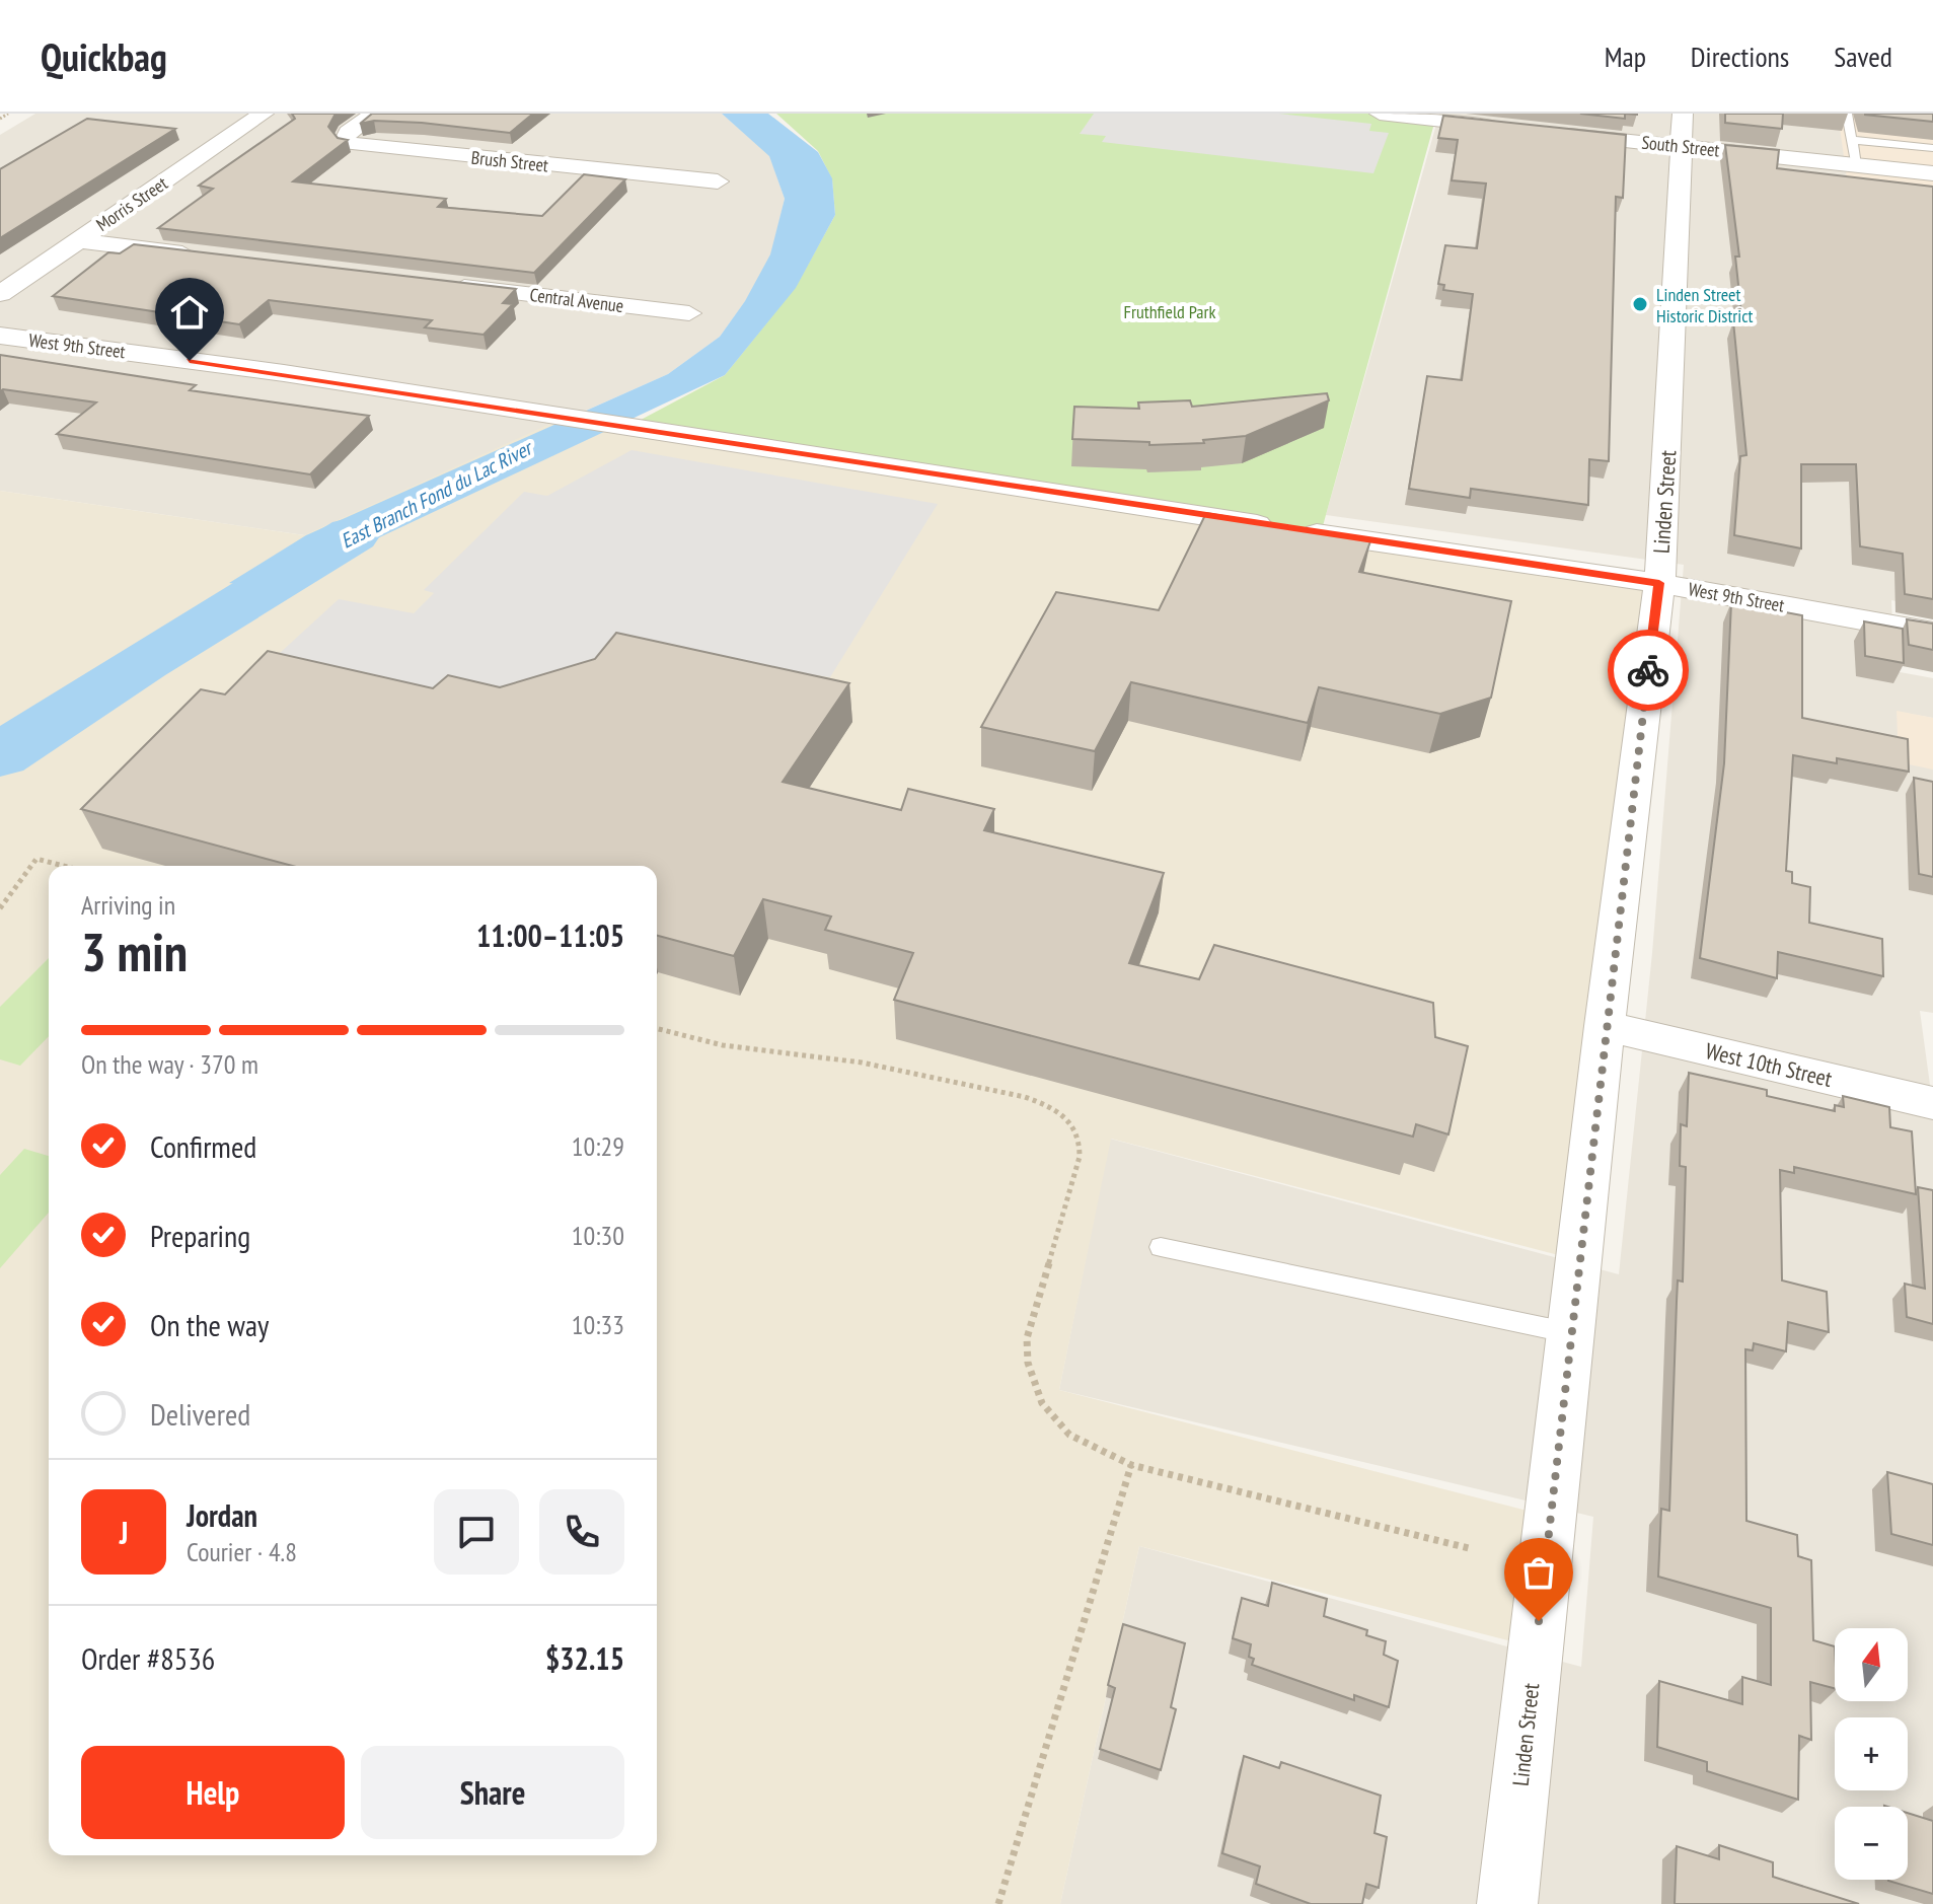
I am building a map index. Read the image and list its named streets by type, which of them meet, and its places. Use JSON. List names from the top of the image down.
{
  "streets": {
    "street": [
      "South Street",
      "Brush Street",
      "Morris Street",
      "Central Avenue",
      "West 9th Street",
      "Linden Street",
      "West 10th Street"
    ]
  },
  "crossings": [
    ["South Street", "Linden Street"],
    ["West 9th Street", "Linden Street"],
    ["Linden Street", "West 10th Street"]
  ],
  "water": ["East Branch Fond du Lac River"],
  "parks": ["Fruthfield Park"],
  "places": ["Linden Street Historic District"],
  "north": "top",
  "page": {
    "header": "Quickbag",
    "nav": ["Map", "Directions", "Saved"],
    "heading": ["3 min", "Arriving in", "11:00–11:05"],
    "panel": [
      "Jordan",
      "Courier · 4.8",
      "Order #8536",
      "$32.15"
    ],
    "bar": "On the way · 370 m",
    "list": [
      ["Confirmed", "10:29"],
      ["Preparing", "10:30"],
      ["On the way", "10:33"],
      "Delivered"
    ],
    "round": "J",
    "map_buttons": ["+", "−"],
    "buttons": ["Help", "Share"]
  }
}
